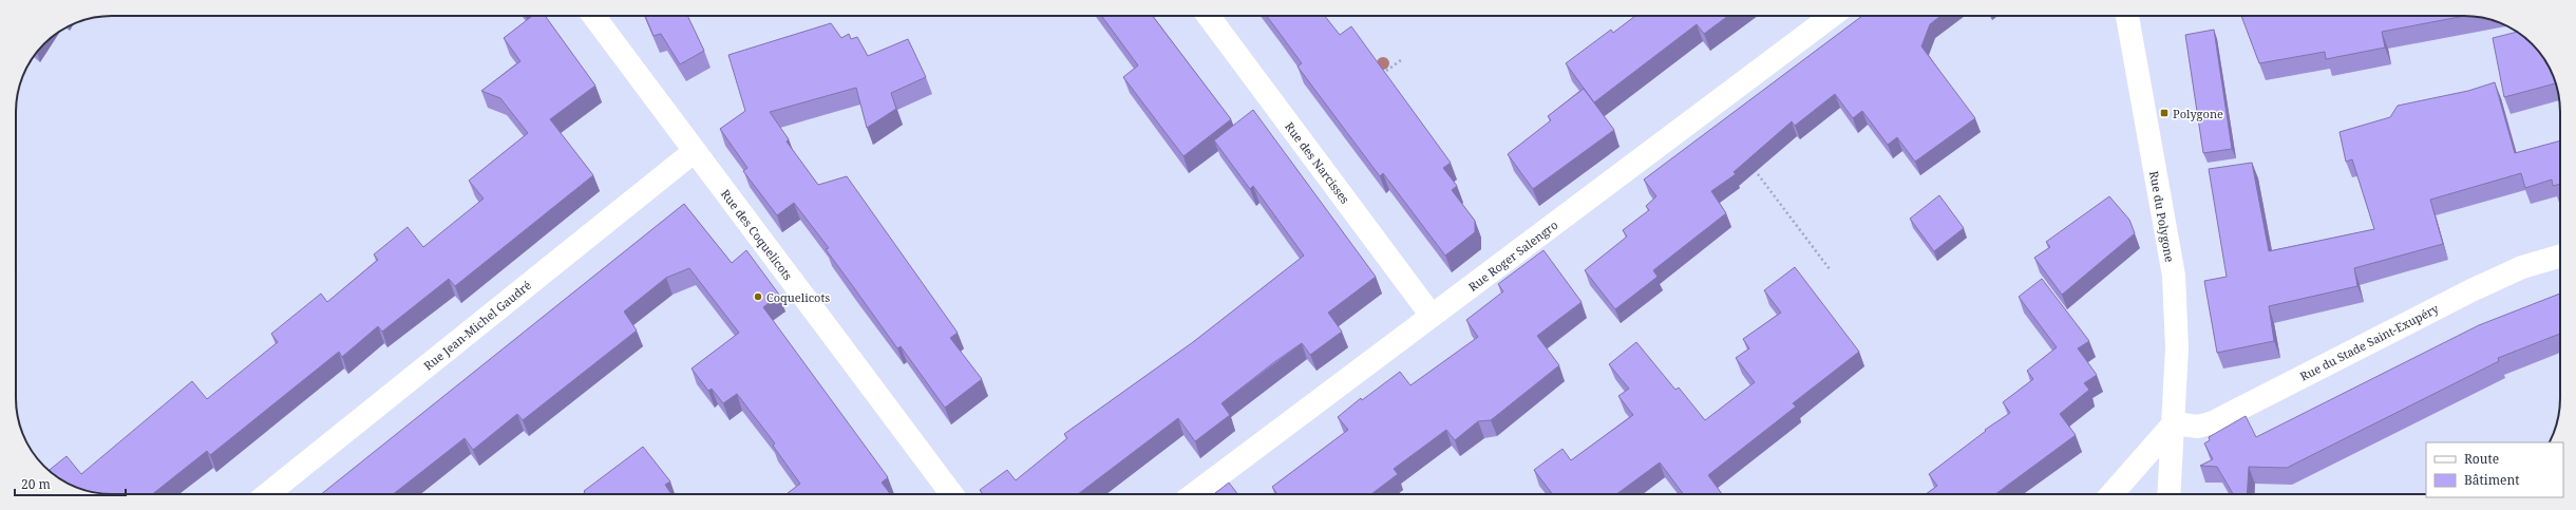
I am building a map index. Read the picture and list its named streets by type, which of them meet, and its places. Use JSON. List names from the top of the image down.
{
  "streets": {
    "street": [
      "Rue des Narcisses",
      "Rue du Polygone",
      "Rue des Coquelicots",
      "Rue Roger Salengro",
      "Rue Jean-Michel Gaudré",
      "Rue du Stade Saint-Exupéry"
    ]
  },
  "crossings": [
    ["Rue des Narcisses", "Rue Roger Salengro"],
    ["Rue du Polygone", "Rue du Stade Saint-Exupéry"],
    ["Rue des Coquelicots", "Rue Jean-Michel Gaudré"]
  ],
  "places": {
    "transit": ["Polygone"],
    "other": ["Coquelicots"]
  },
  "legend": ["Route", "Bâtiment"],
  "scale_bar": "20 m"
}
